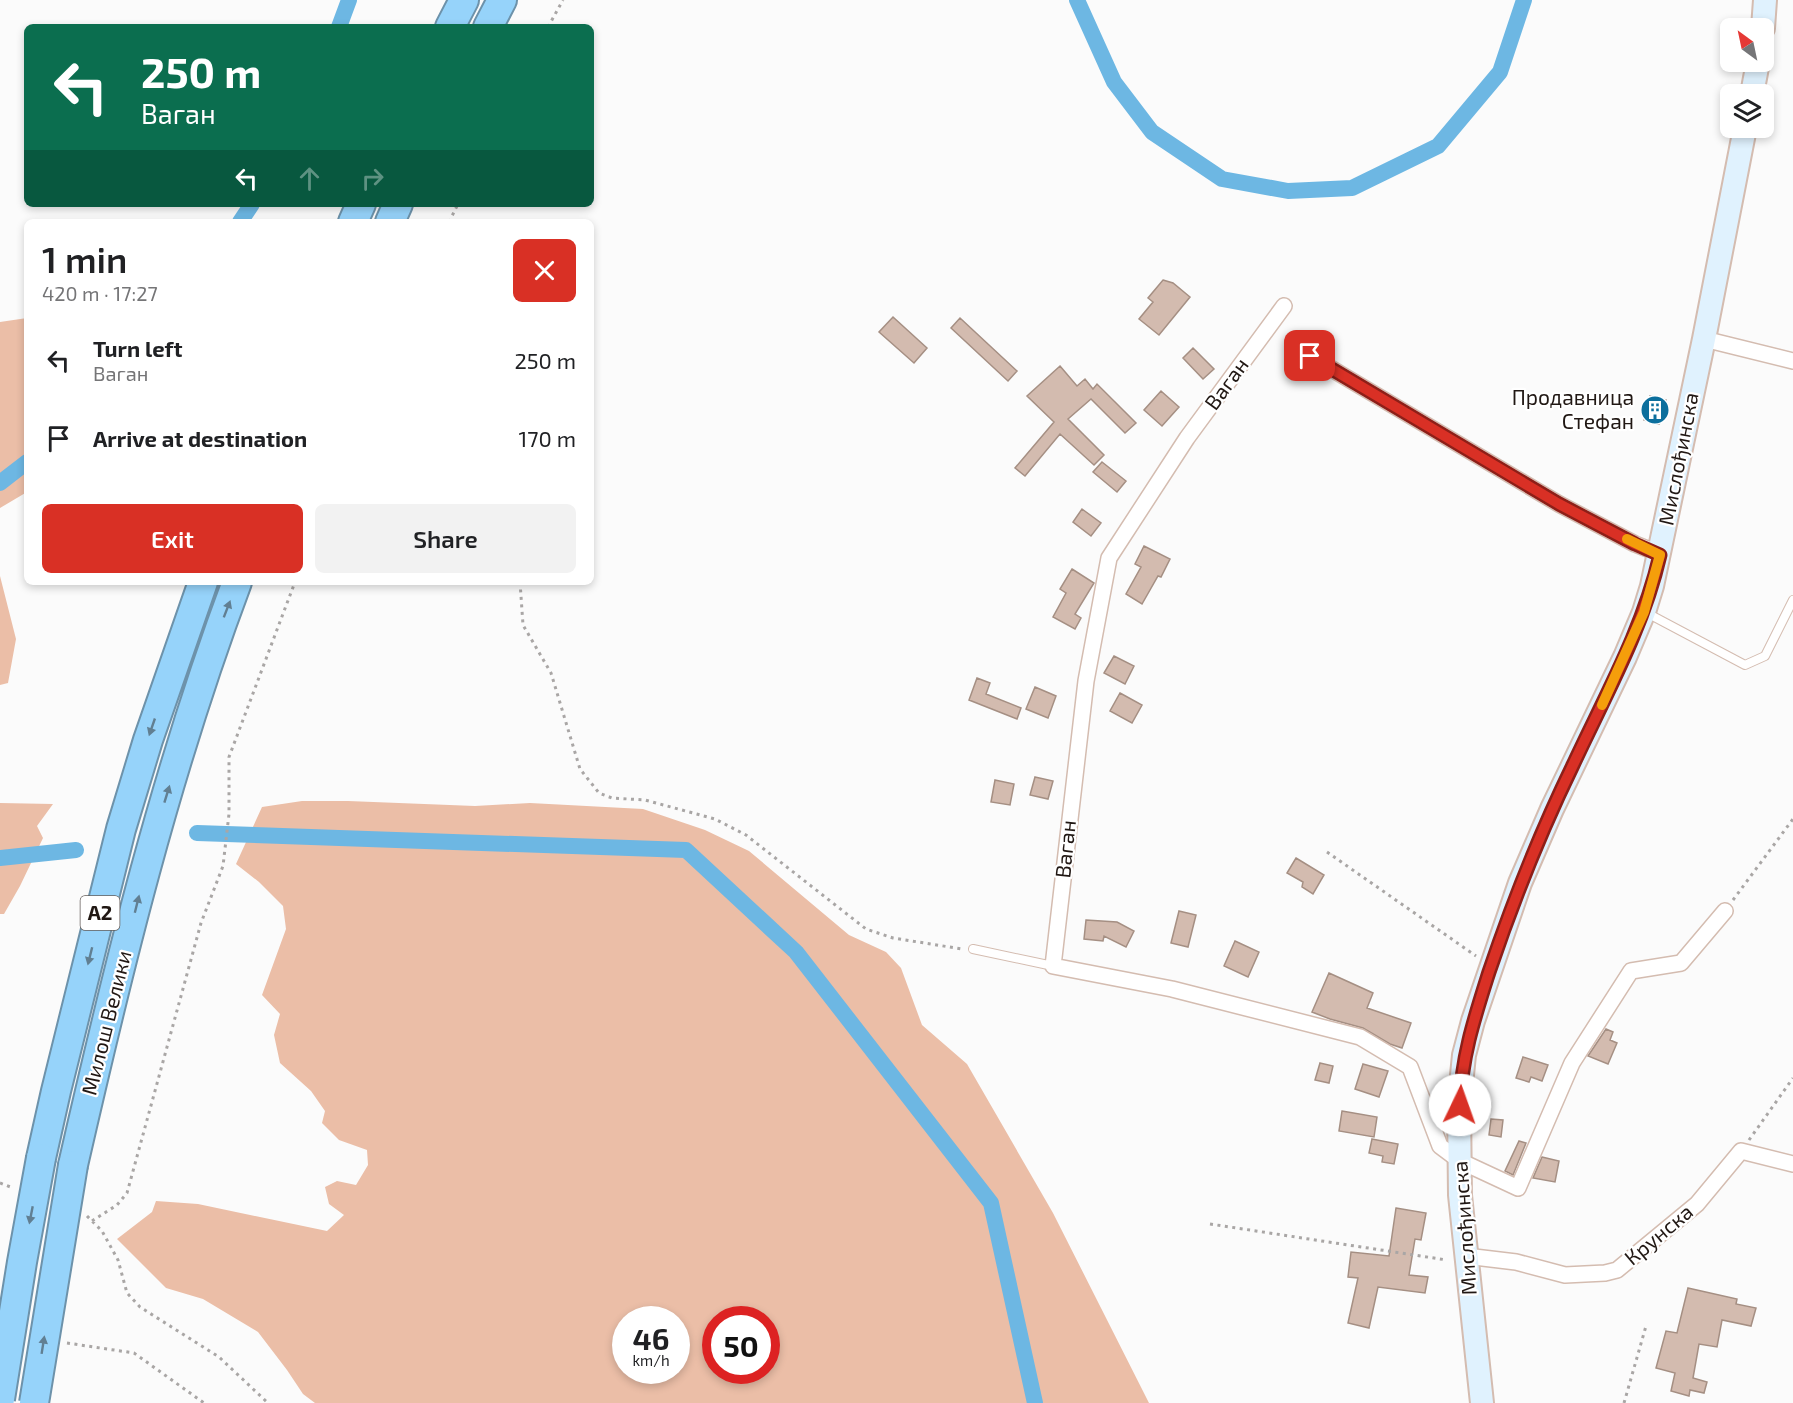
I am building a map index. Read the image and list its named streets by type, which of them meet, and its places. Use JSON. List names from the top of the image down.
{
  "streets": {
    "highway": ["A2", "Милош Велики"],
    "main road": ["Мислођинска"],
    "street": ["Ваган", "Крунска"]
  },
  "crossings": [
    ["Мислођинска", "Крунска"]
  ],
  "places": {
    "building": ["Продавница Стефан"]
  },
  "north": "top left",
  "page": {
    "turn": ["250 m", "Ваган"],
    "heading": ["1 min", "420 m · 17:27"],
    "list": [
      {
        "name": "Turn left",
        "note": "Ваган",
        "value": "250 m"
      },
      {
        "name": "Arrive at destination",
        "value": "170 m"
      }
    ],
    "buttons": ["Exit", "Share"],
    "speed": "46 km/h",
    "limit": "50"
  }
}
